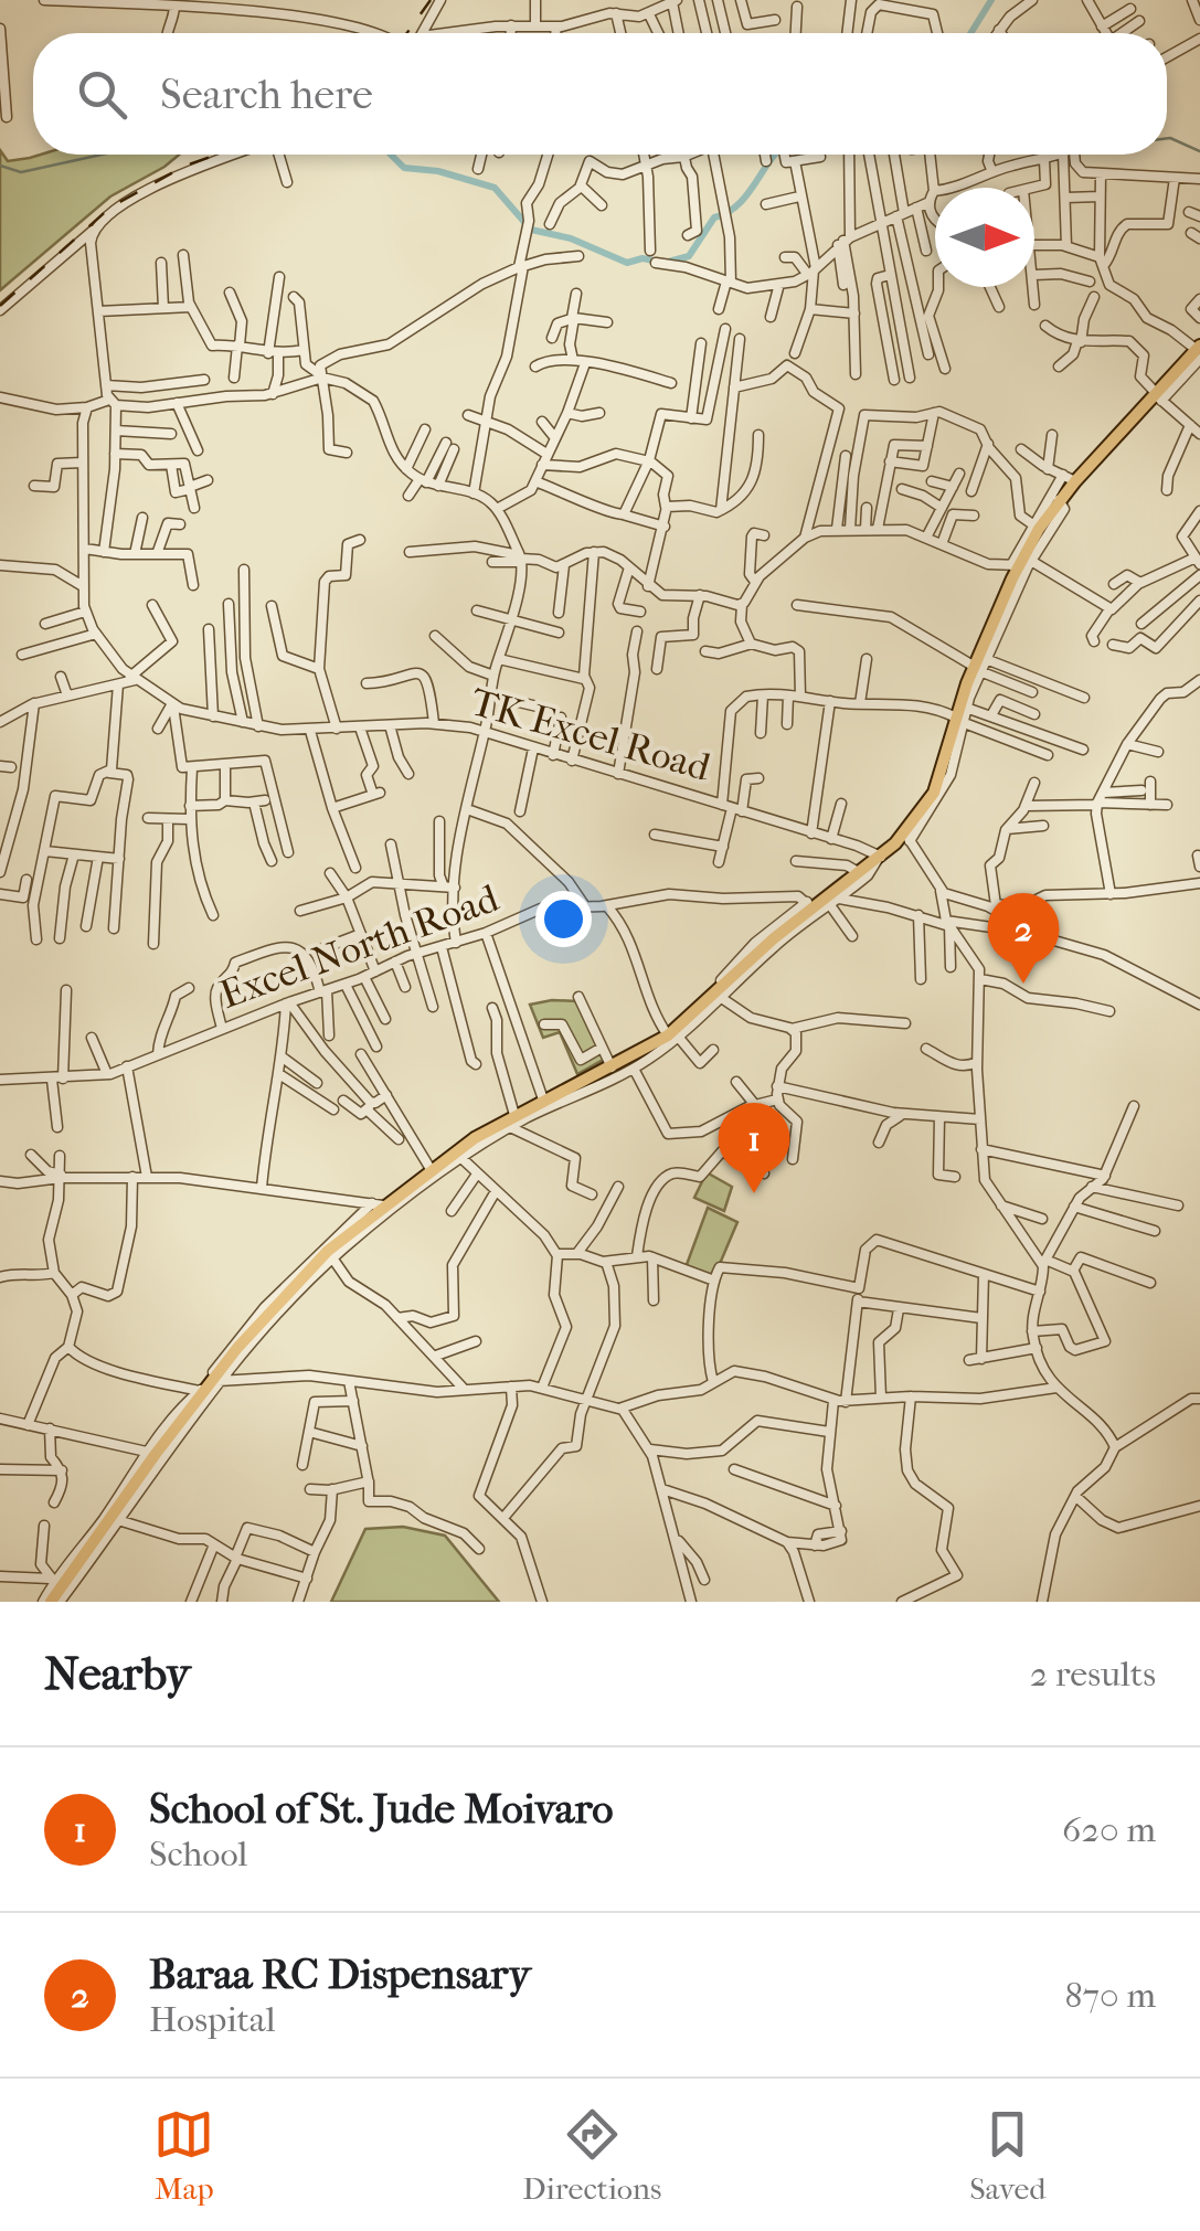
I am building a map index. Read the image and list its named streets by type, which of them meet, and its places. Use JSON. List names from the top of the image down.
{
  "streets": {
    "street": ["TK Excel Road", "Excel North Road"]
  },
  "north": "right",
  "page": {
    "search": "Search here",
    "pins": ["2", "1"],
    "heading": ["Nearby", "2 results"],
    "list": [
      {
        "mark": "1",
        "name": "School of St. Jude Moivaro",
        "note": "School",
        "value": "620 m"
      },
      {
        "mark": "2",
        "name": "Baraa RC Dispensary",
        "note": "Hospital",
        "value": "870 m"
      }
    ],
    "nav": ["Map", "Directions", "Saved"]
  }
}
